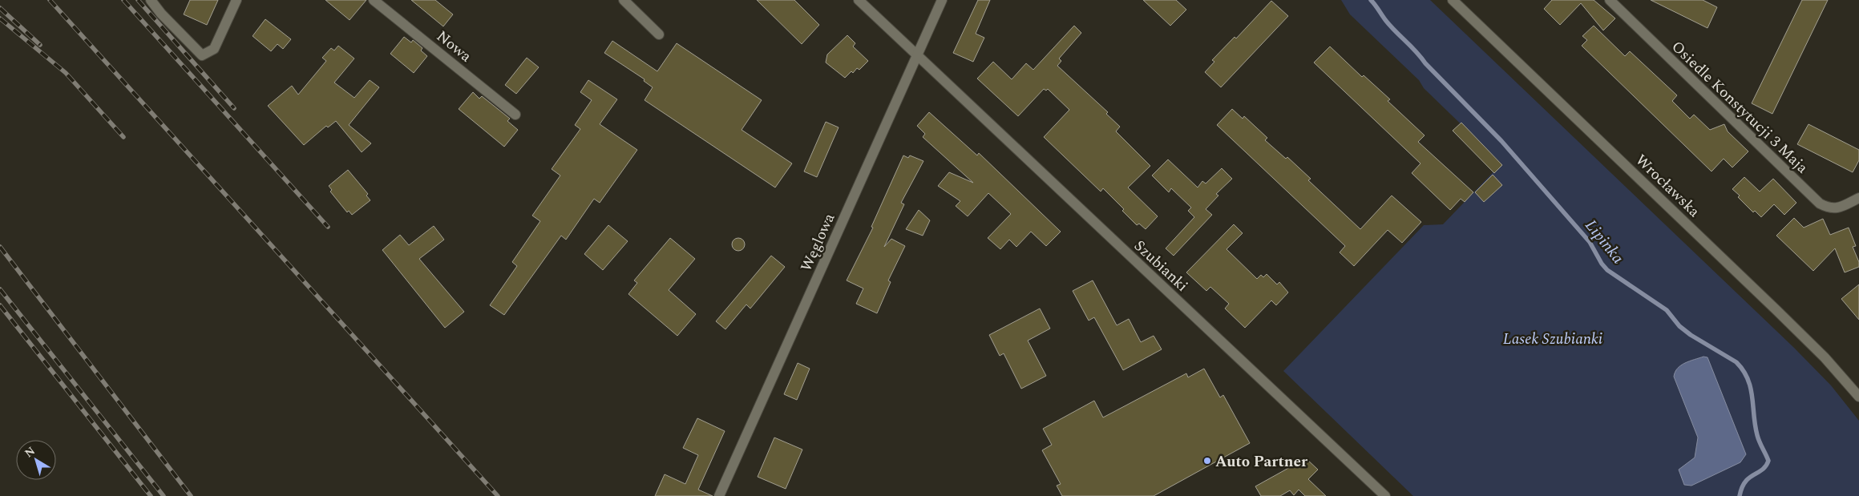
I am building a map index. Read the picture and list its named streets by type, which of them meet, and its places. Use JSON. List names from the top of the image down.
{
  "streets": {
    "street": [
      "Nowa",
      "Osiedle Konstytucji 3 Maja",
      "Wrocławska",
      "Węglowa",
      "Szubianki"
    ]
  },
  "crossings": [
    ["Węglowa", "Szubianki"]
  ],
  "water": ["Lipinka"],
  "parks": ["Lasek Szubianki"],
  "places": ["Auto Partner"],
  "north": "top left"
}
